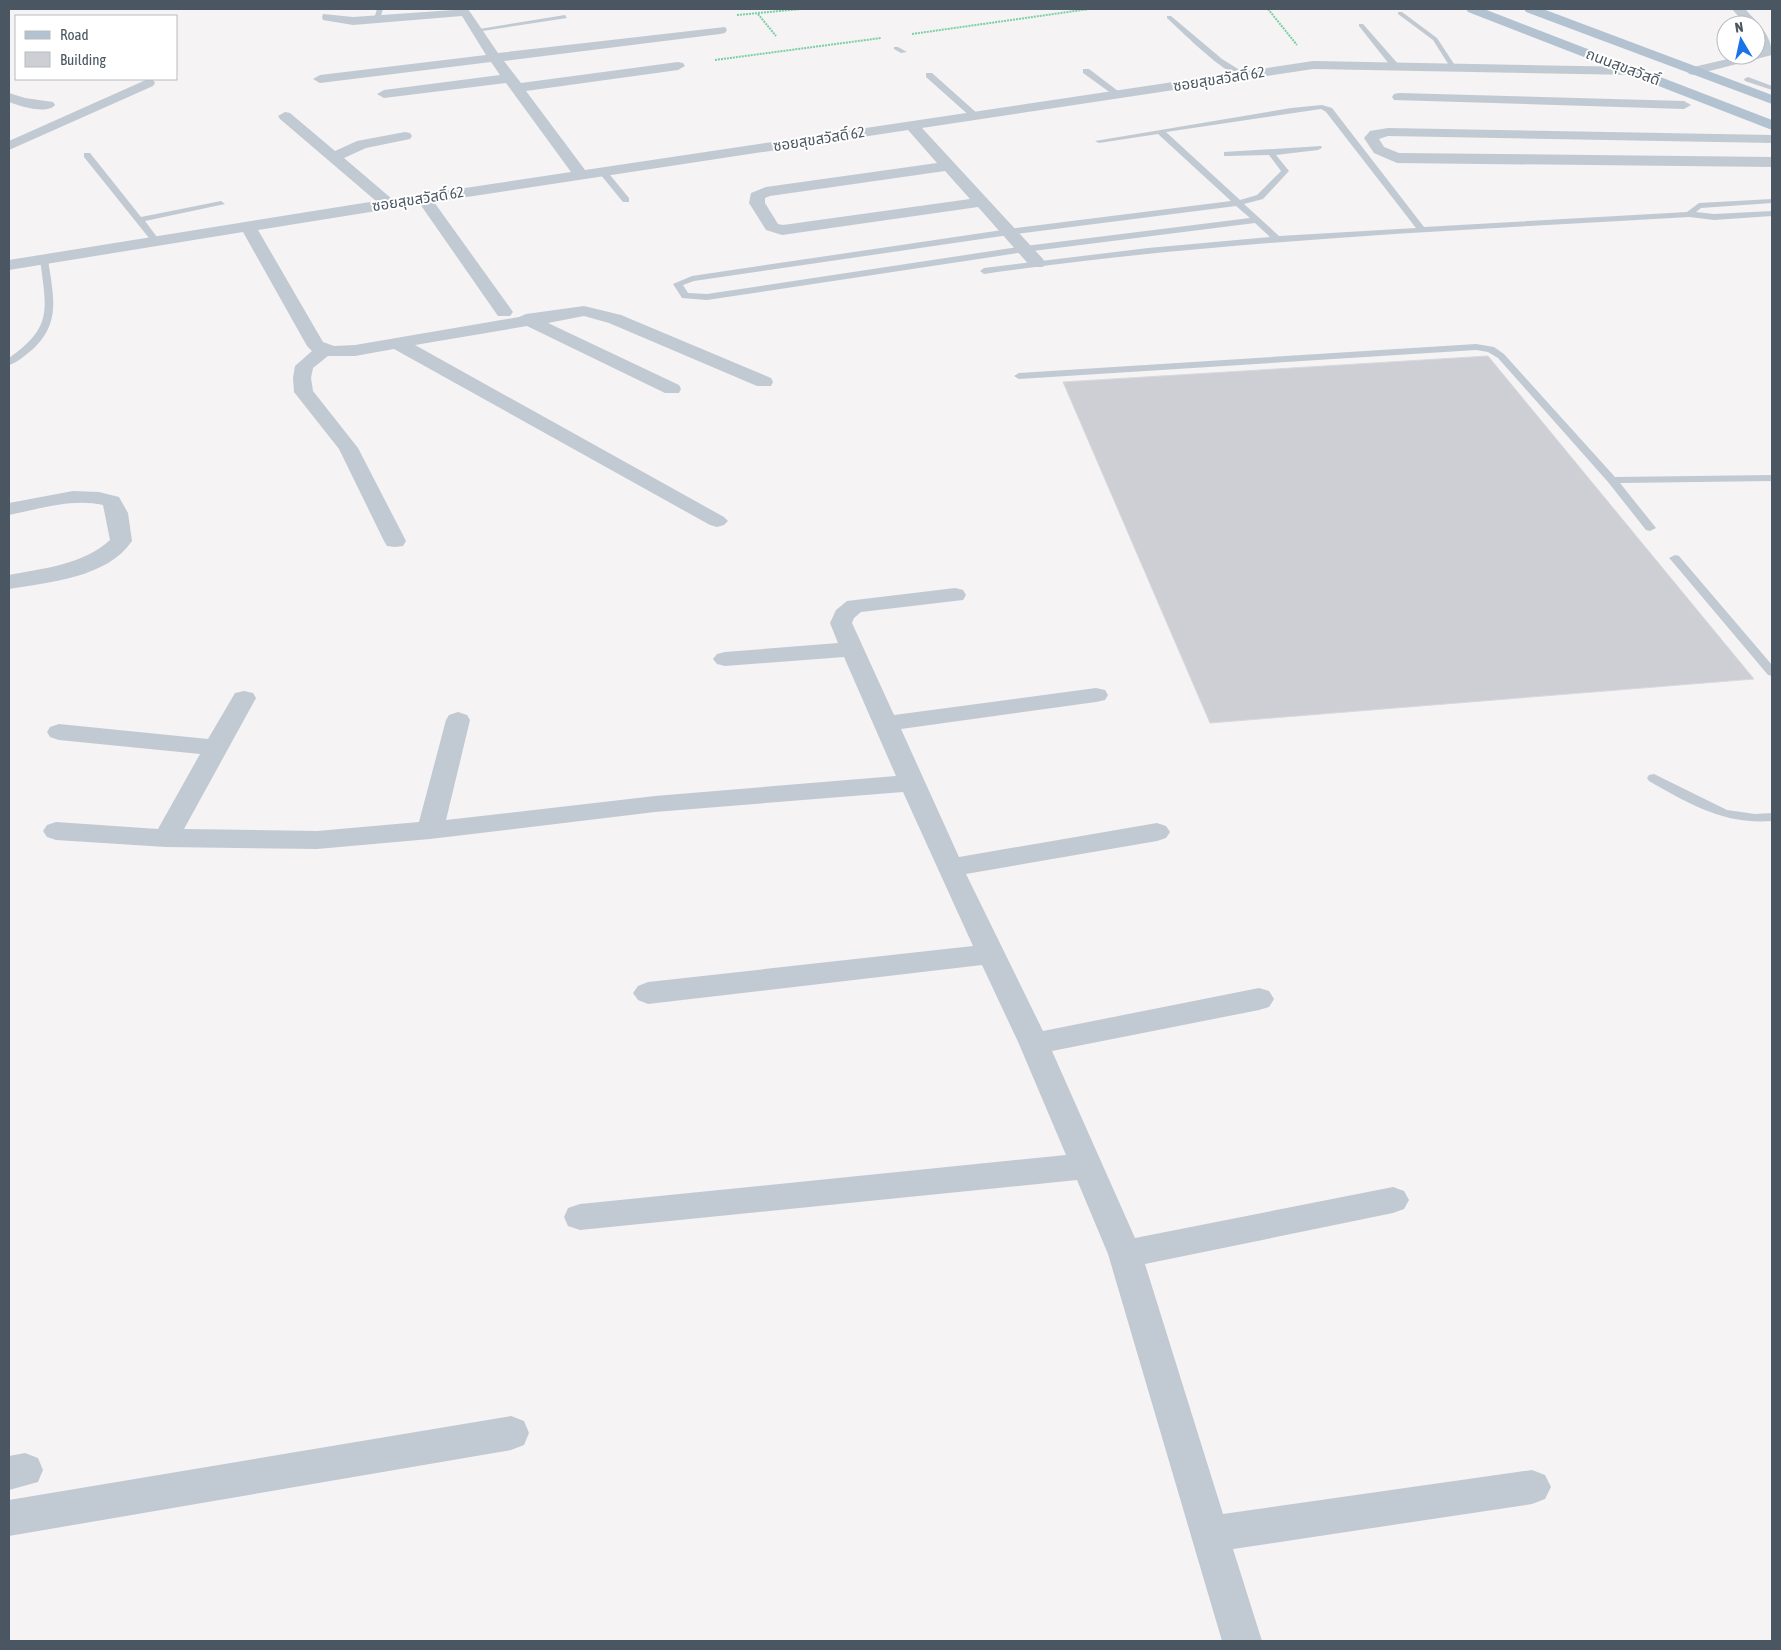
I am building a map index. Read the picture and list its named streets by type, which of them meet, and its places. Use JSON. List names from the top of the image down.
{
  "streets": {
    "main road": ["ถนนสุขสวัสดิ์"],
    "street": ["ซอยสุขสวัสดิ์ 62"]
  },
  "crossings": [
    ["ถนนสุขสวัสดิ์", "ซอยสุขสวัสดิ์ 62"]
  ],
  "legend": ["Road", "Building"],
  "north": "top"
}
